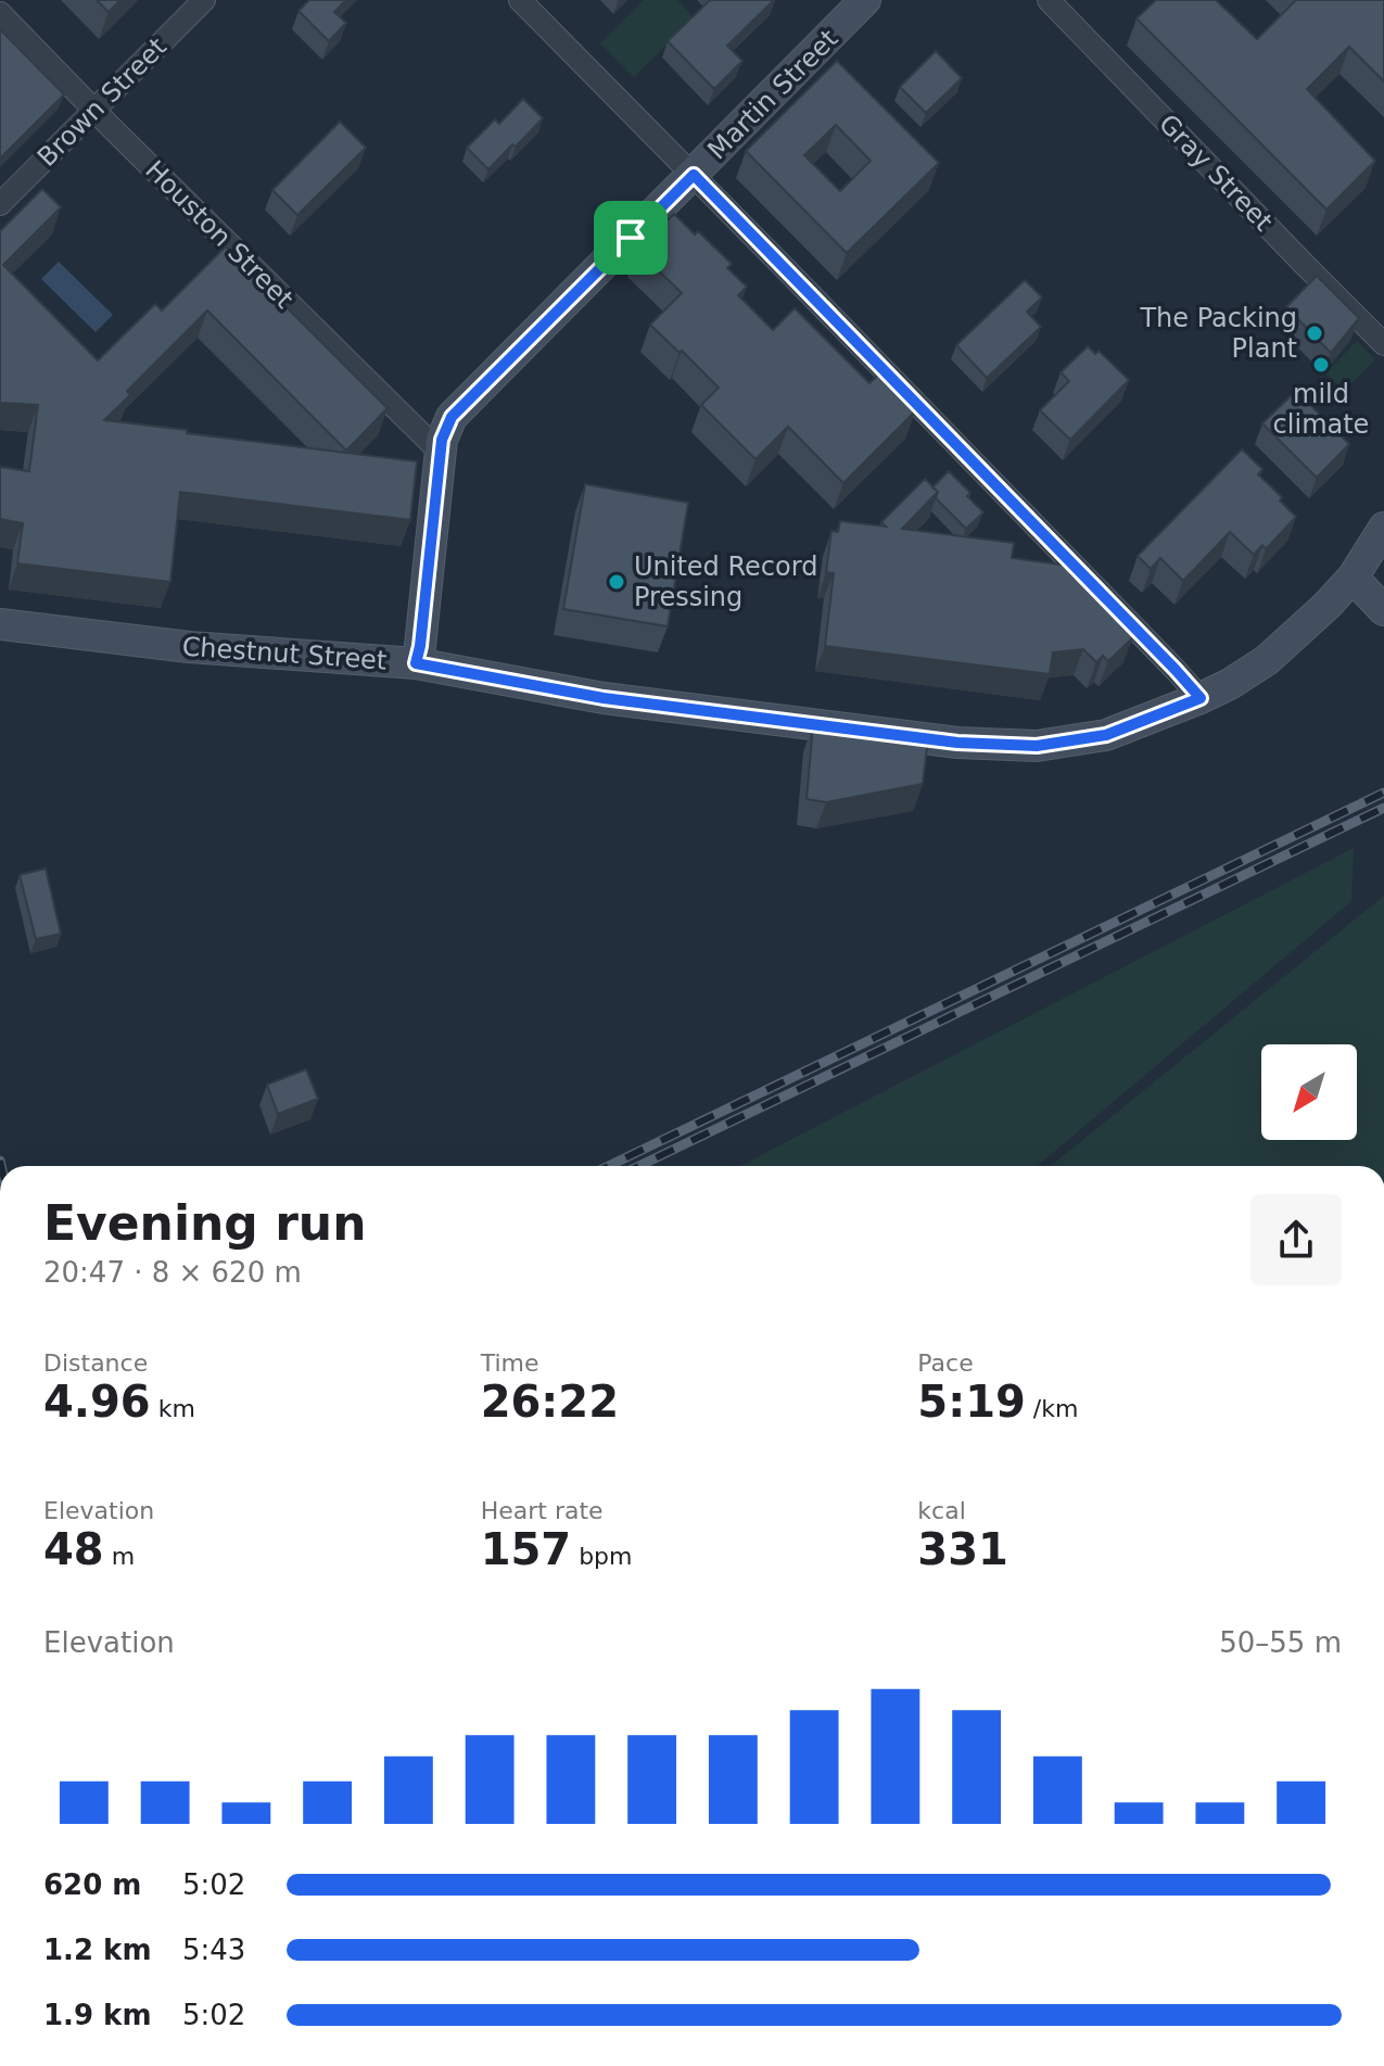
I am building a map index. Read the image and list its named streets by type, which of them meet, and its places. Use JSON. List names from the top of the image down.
{
  "streets": {
    "street": [
      "Martin Street",
      "Brown Street",
      "Gray Street",
      "Houston Street",
      "Chestnut Street"
    ]
  },
  "crossings": [
    ["Martin Street", "Houston Street"],
    ["Martin Street", "Chestnut Street"],
    ["Brown Street", "Houston Street"]
  ],
  "places": ["The Packing Plant", "mild climate", "United Record Pressing"],
  "north": "bottom left",
  "page": {
    "heading": ["Evening run", "20:47 · 8 × 620 m"],
    "stats": [
      ["Distance", "4.96 km"],
      ["Time", "26:22"],
      ["Pace", "5:19 /km"],
      ["Elevation", "48 m"],
      ["Heart rate", "157 bpm"],
      ["kcal", "331"]
    ],
    "chart": ["Elevation", "50–55 m"],
    "list": [
      {
        "name": "620 m",
        "note": "5:02"
      },
      {
        "name": "1.2 km",
        "note": "5:43"
      },
      {
        "name": "1.9 km",
        "note": "5:02"
      }
    ]
  }
}
